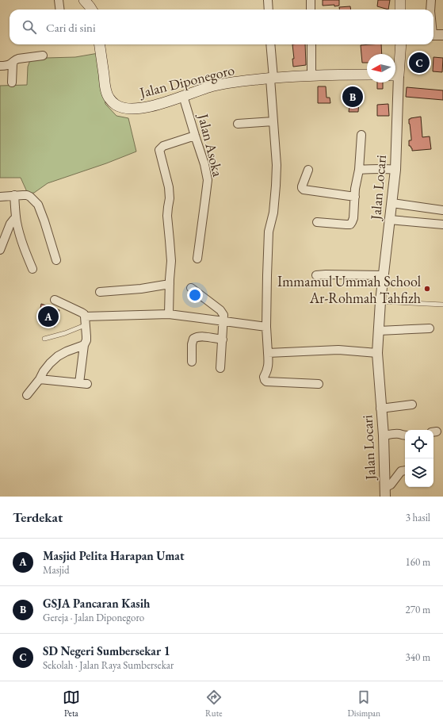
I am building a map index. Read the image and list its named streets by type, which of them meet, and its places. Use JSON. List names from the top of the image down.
{
  "streets": {
    "main road": ["Jalan Diponegoro"],
    "street": ["Jalan Asoka", "Jalan Locari"]
  },
  "crossings": [
    ["Jalan Diponegoro", "Jalan Asoka"]
  ],
  "places": ["Immamul Ummah School Ar-Rohmah Tahfizh"],
  "north": "left",
  "page": {
    "search": "Cari di sini",
    "pins": ["C", "B", "A"],
    "heading": ["Terdekat", "3 hasil"],
    "list": [
      {
        "mark": "A",
        "name": "Masjid Pelita Harapan Umat",
        "note": "Masjid",
        "value": "160 m"
      },
      {
        "mark": "B",
        "name": "GSJA Pancaran Kasih",
        "note": "Gereja · Jalan Diponegoro",
        "value": "270 m"
      },
      {
        "mark": "C",
        "name": "SD Negeri Sumbersekar 1",
        "note": "Sekolah · Jalan Raya Sumbersekar",
        "value": "340 m"
      }
    ],
    "nav": ["Peta", "Rute", "Disimpan"]
  }
}
